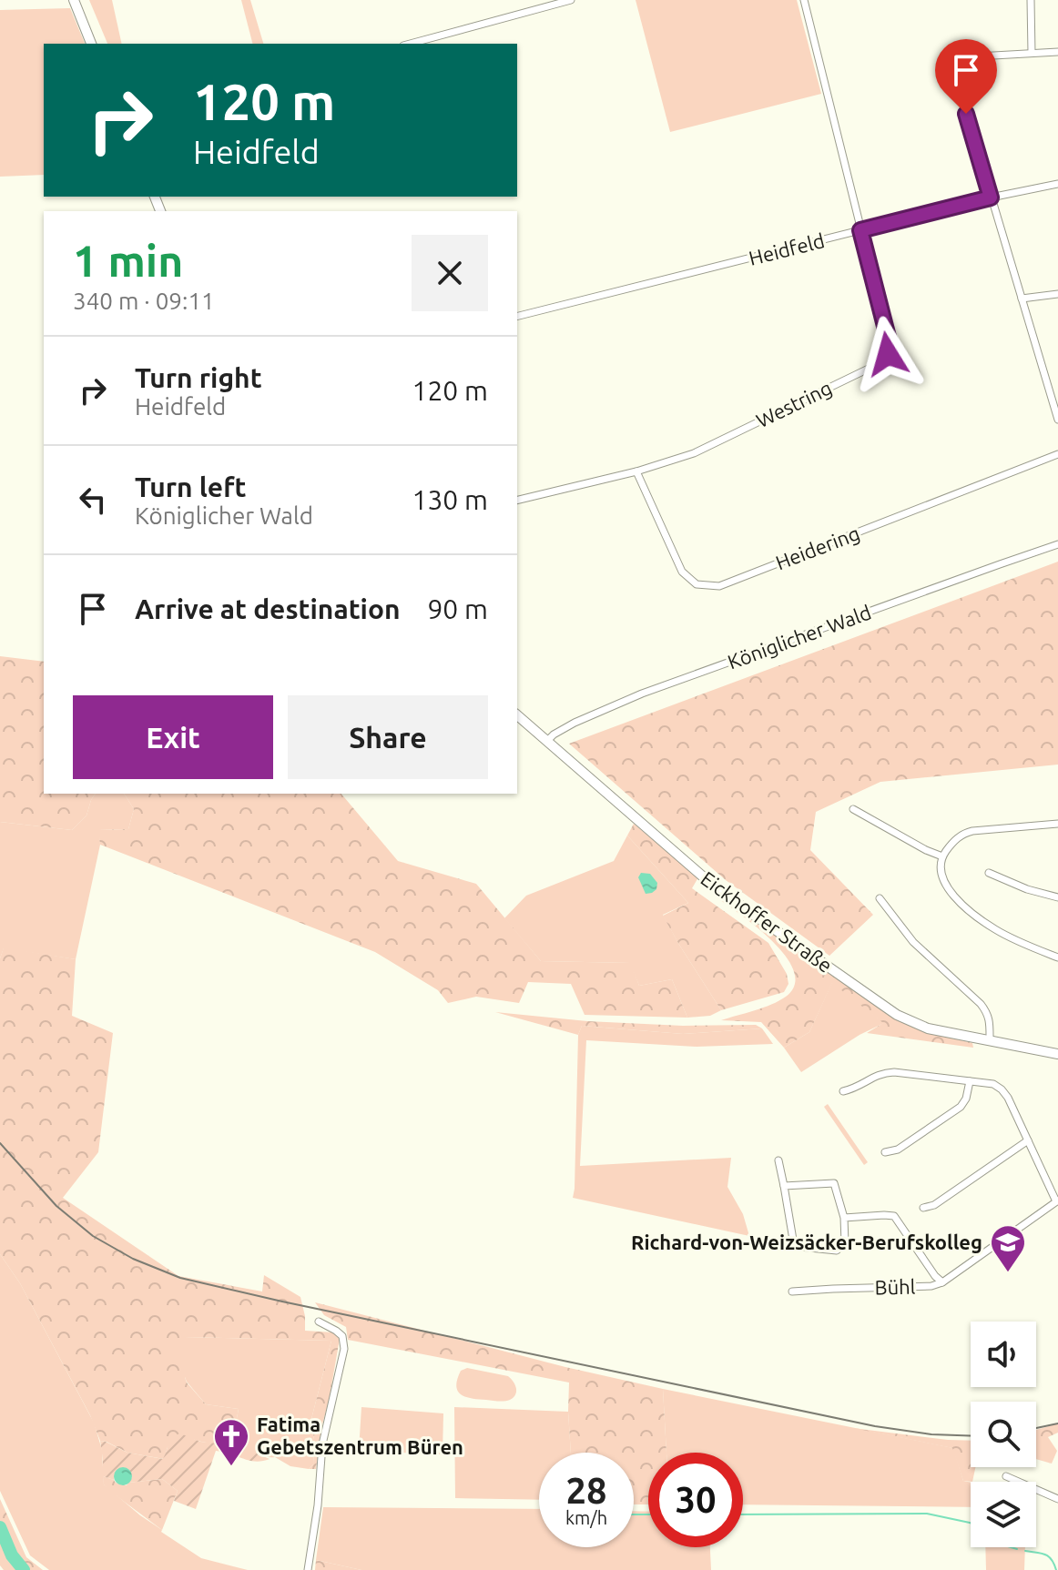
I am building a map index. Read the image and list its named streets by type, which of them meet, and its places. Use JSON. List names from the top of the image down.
{
  "streets": {
    "main road": ["Eickhoffer Straße"],
    "street": [
      "Heidfeld",
      "Westring",
      "Heidering",
      "Königlicher Wald",
      "Bühl"
    ]
  },
  "crossings": [
    ["Heidfeld", "Westring"],
    ["Westring", "Heidering"],
    ["Königlicher Wald", "Eickhoffer Straße"]
  ],
  "places": {
    "school or university": ["Richard-von-Weizsäcker-Berufskolleg"],
    "church": ["Fatima Gebetszentrum Büren"]
  },
  "page": {
    "turn": ["120 m", "Heidfeld"],
    "heading": ["1 min", "340 m · 09:11"],
    "list": [
      {
        "name": "Turn right",
        "note": "Heidfeld",
        "value": "120 m"
      },
      {
        "name": "Turn left",
        "note": "Königlicher Wald",
        "value": "130 m"
      },
      {
        "name": "Arrive at destination",
        "value": "90 m"
      }
    ],
    "buttons": ["Exit", "Share"],
    "speed": "28 km/h",
    "limit": "30"
  }
}
